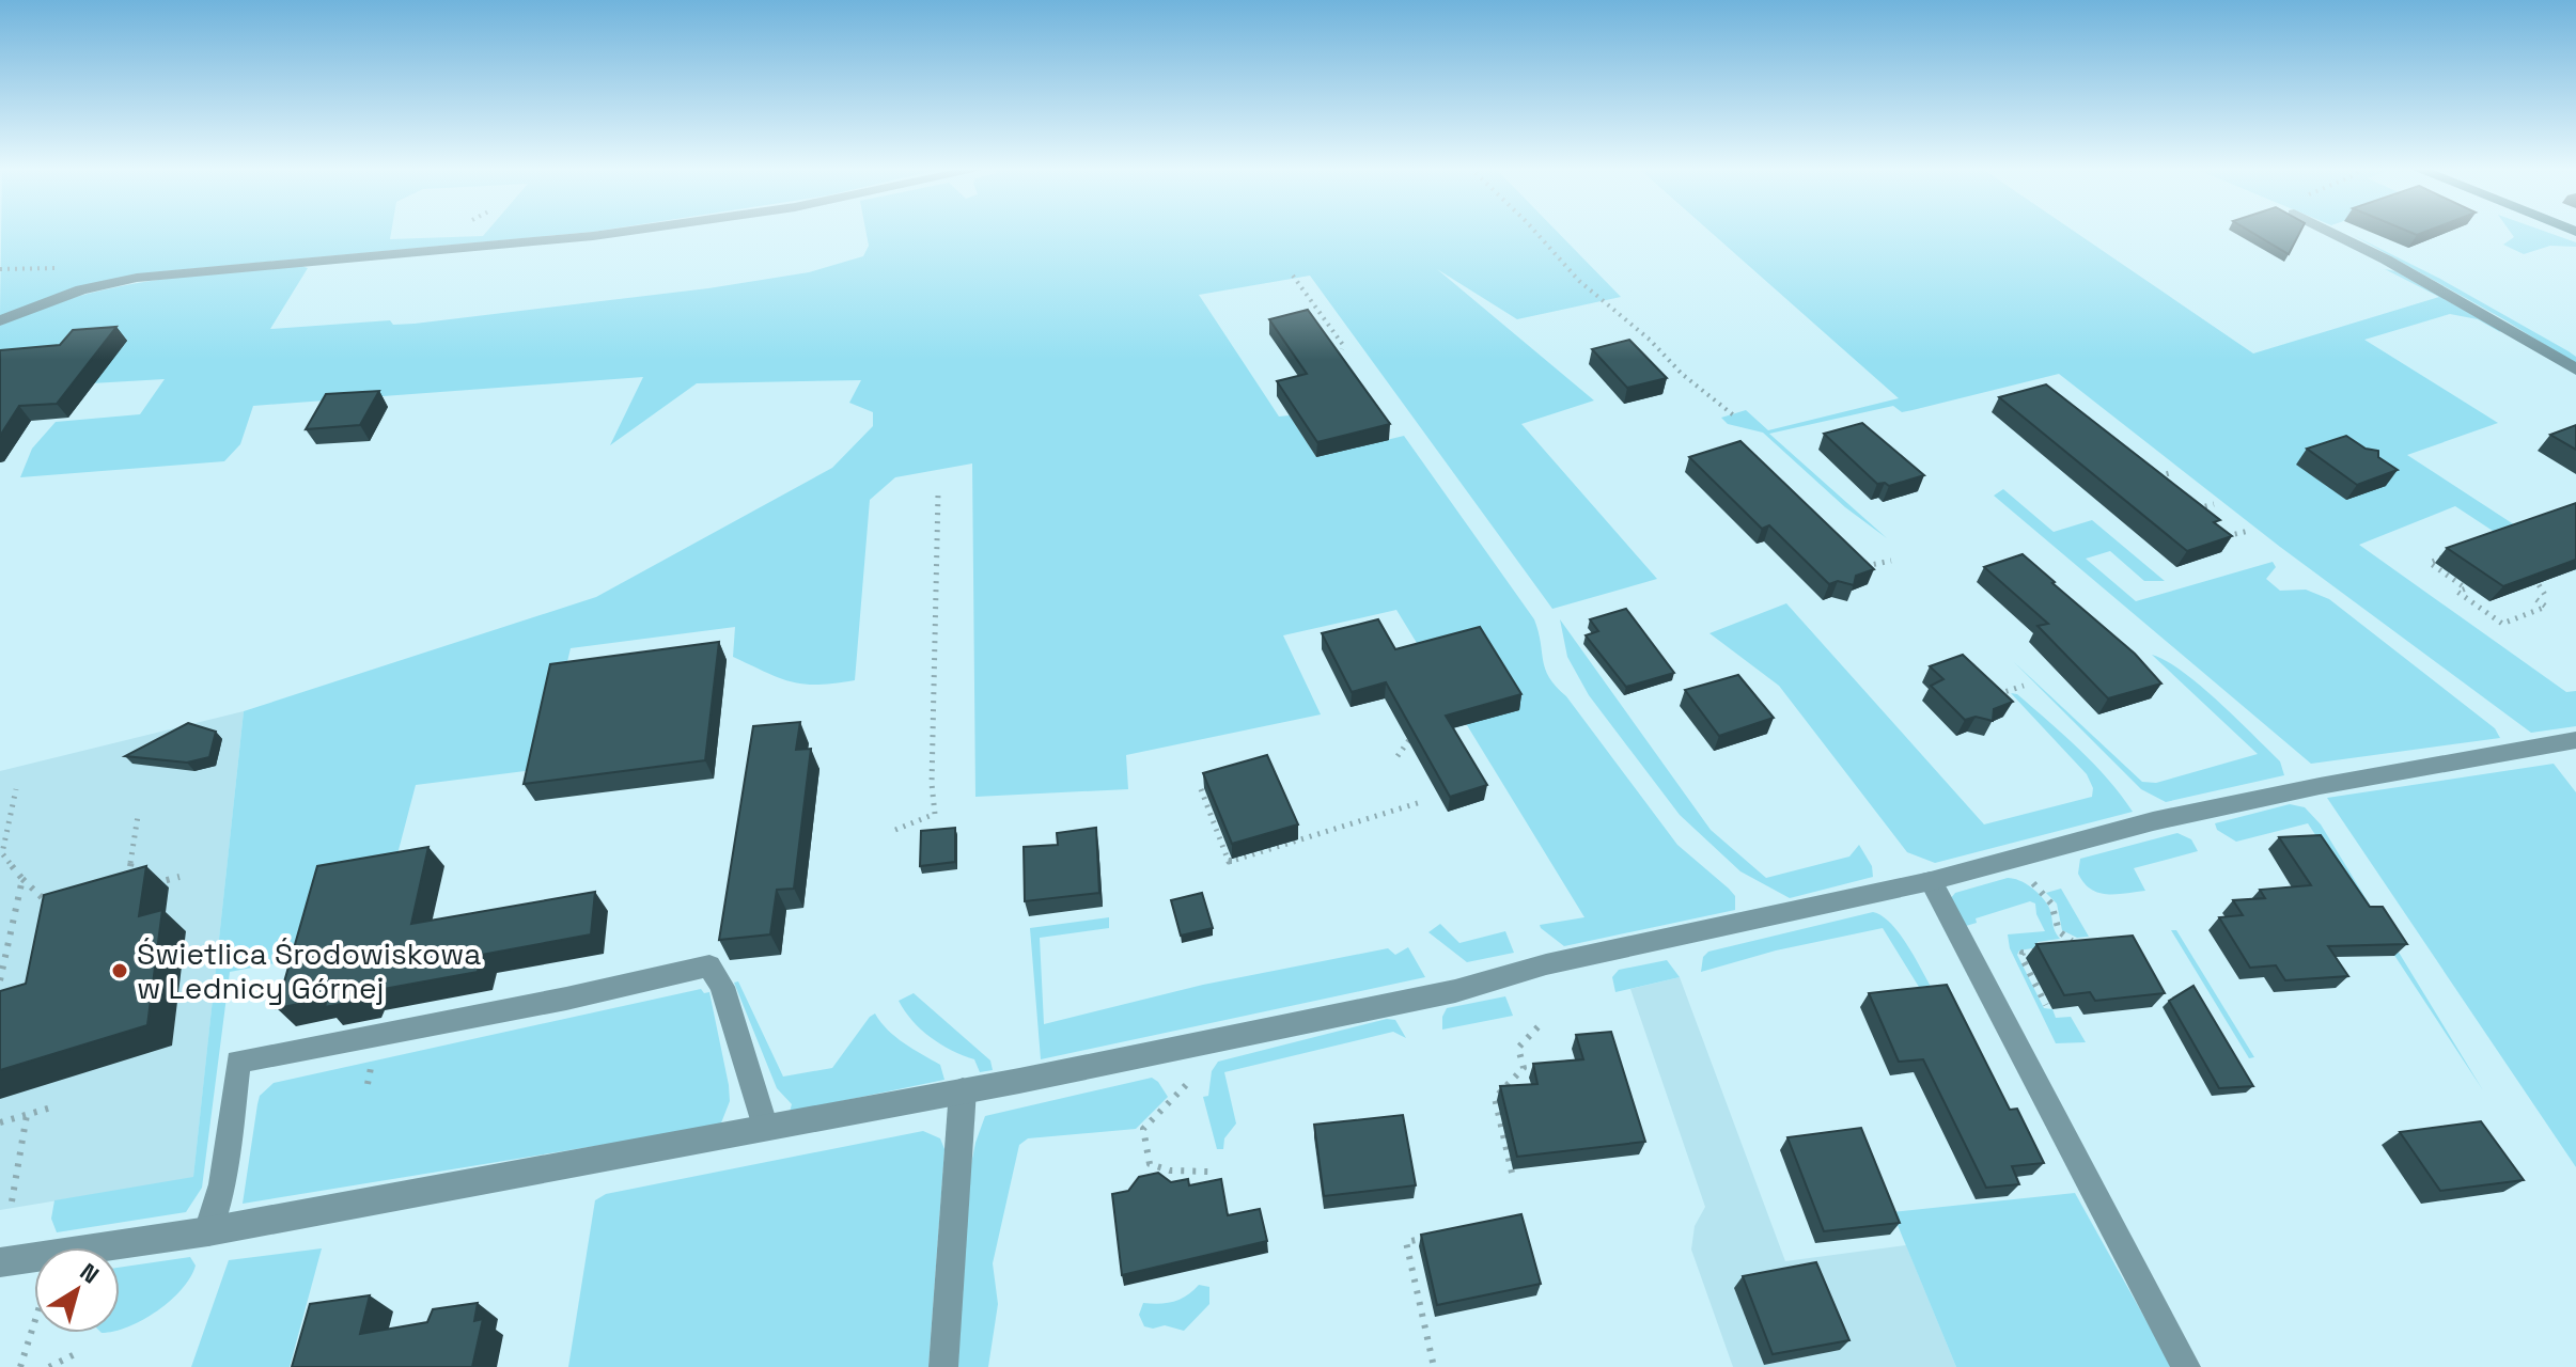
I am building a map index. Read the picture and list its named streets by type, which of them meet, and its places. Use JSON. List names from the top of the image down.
{
  "places": ["Świetlica Środowiskowa w Lednicy Górnej"],
  "north": "top right"
}
